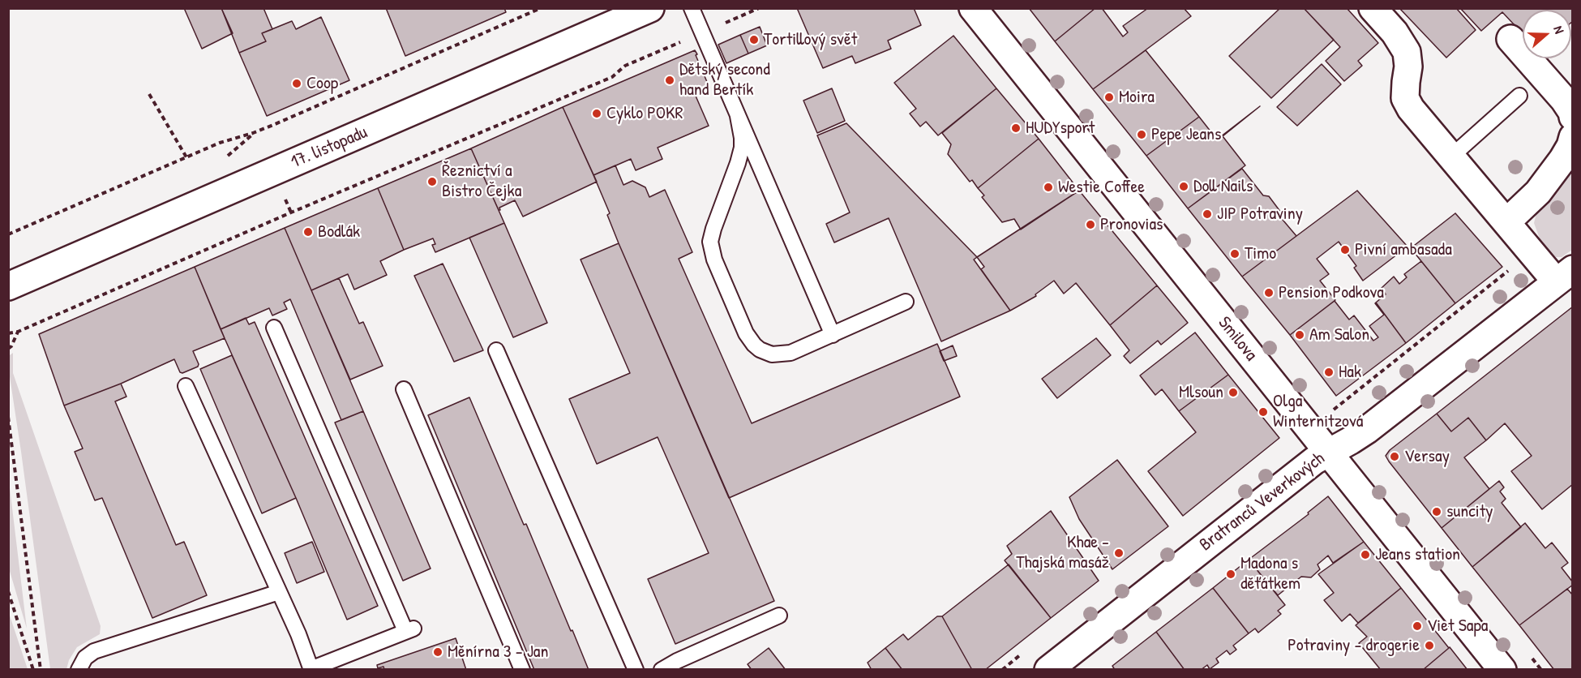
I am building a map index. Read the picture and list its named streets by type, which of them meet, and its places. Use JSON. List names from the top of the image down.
{
  "streets": {
    "street": ["17. listopadu", "Smilova", "Bratranců Veverkových"]
  },
  "crossings": [
    ["Smilova", "Bratranců Veverkových"]
  ],
  "places": [
    "Tortillový svět",
    "Dětský second hand Bertík",
    "Coop",
    "Moira",
    "Cyklo POKR",
    "HUDYsport",
    "Pepe Jeans",
    "Řeznictví a Bistro Čejka",
    "Doll Nails",
    "Westie Coffee",
    "JIP Potraviny",
    "Pronovias",
    "Bodlák",
    "Pivní ambasada",
    "Timo",
    "Pension Podkova",
    "Am Salon",
    "Hak",
    "Mlsoun",
    "Olga Winternitzová",
    "Versay",
    "suncity",
    "Khae - Thajská masáž",
    "Jeans station",
    "Madona s děťátkem",
    "Viet Sapa",
    "Potraviny - drogerie",
    "Měnírna 3 - Jan"
  ],
  "north": "right"
}
